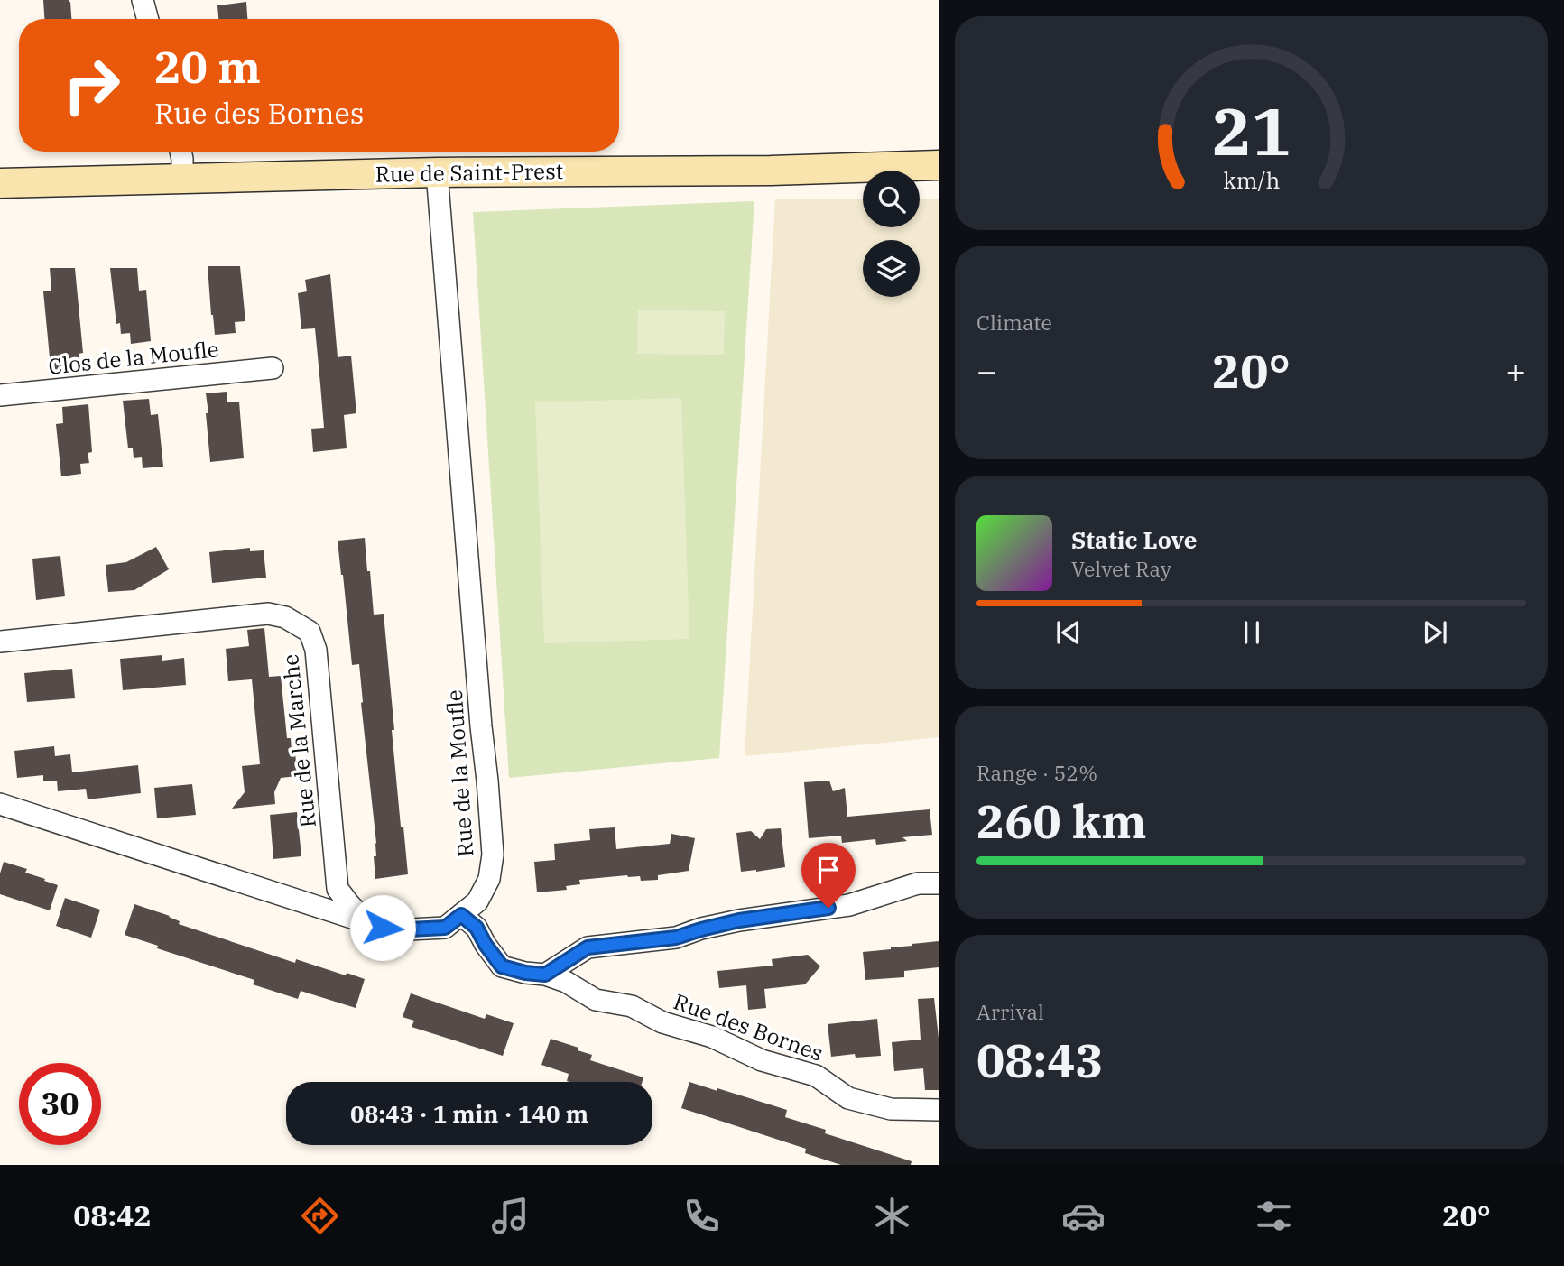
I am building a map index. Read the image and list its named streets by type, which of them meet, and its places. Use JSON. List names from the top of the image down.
{
  "streets": {
    "main road": ["Rue de Saint-Prest"],
    "street": [
      "Clos de la Moufle",
      "Rue de la Marche",
      "Rue de la Moufle",
      "Rue des Bornes"
    ]
  },
  "crossings": [
    ["Rue de Saint-Prest", "Rue de la Moufle"],
    ["Rue de la Marche", "Rue de la Moufle"],
    ["Rue de la Moufle", "Rue des Bornes"]
  ],
  "page": {
    "turn": ["20 m", "Rue des Bornes"],
    "tile": [
      "Climate",
      ["Range · 52%", "260 km"],
      ["Arrival", "08:43"]
    ],
    "heat": ["−", "20°", "+"],
    "song": ["Static Love", "Velvet Ray"],
    "limit": "30",
    "trip": "08:43 · 1 min · 140 m",
    "tabs": ["08:42", "20°"],
    "gauge": ["21", "km/h"]
  }
}
